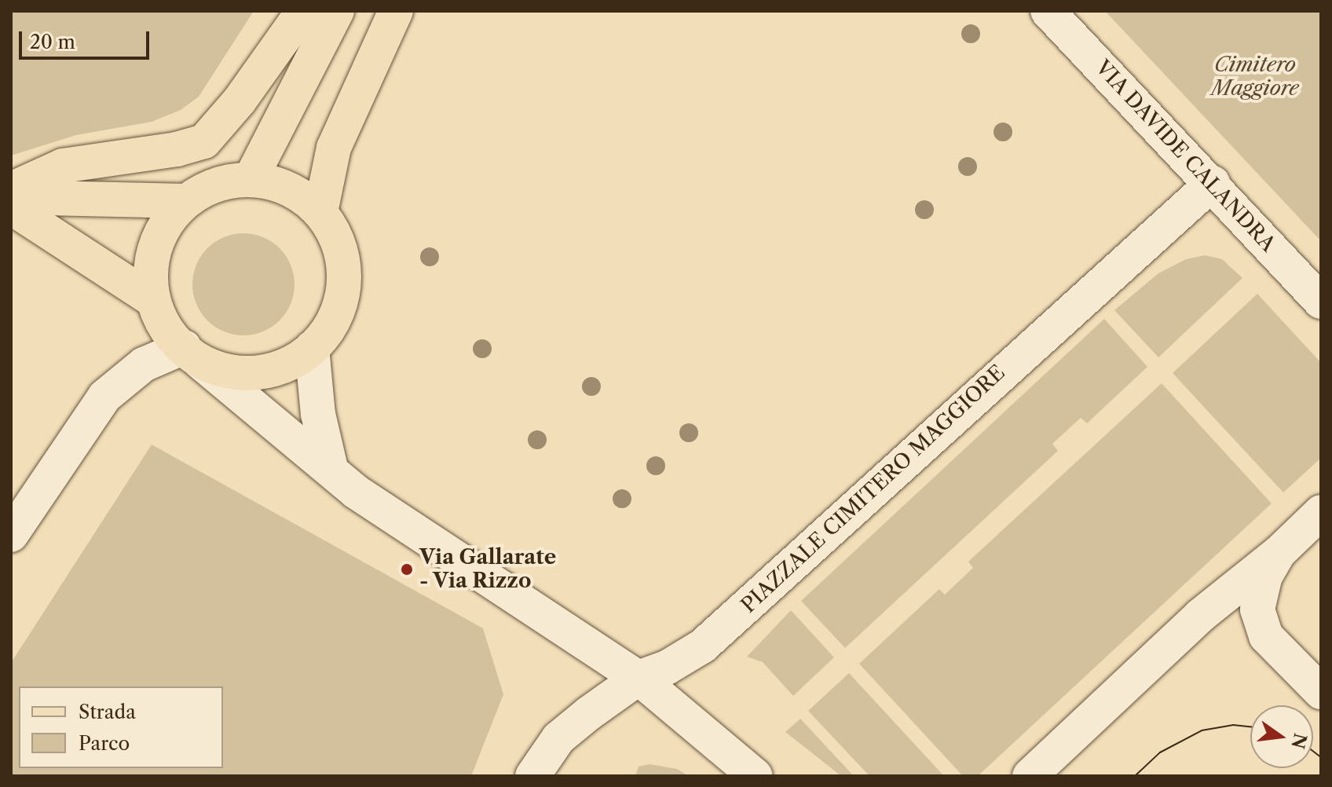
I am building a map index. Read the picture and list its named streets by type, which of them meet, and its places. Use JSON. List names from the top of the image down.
{
  "streets": {
    "street": ["VIA DAVIDE CALANDRA", "PIAZZALE CIMITERO MAGGIORE"]
  },
  "crossings": [
    ["VIA DAVIDE CALANDRA", "PIAZZALE CIMITERO MAGGIORE"]
  ],
  "parks": ["Cimitero Maggiore"],
  "places": ["Via Gallarate - Via Rizzo"],
  "legend": ["Strada", "Parco"],
  "scale_bar": "20 m",
  "north": "right"
}
